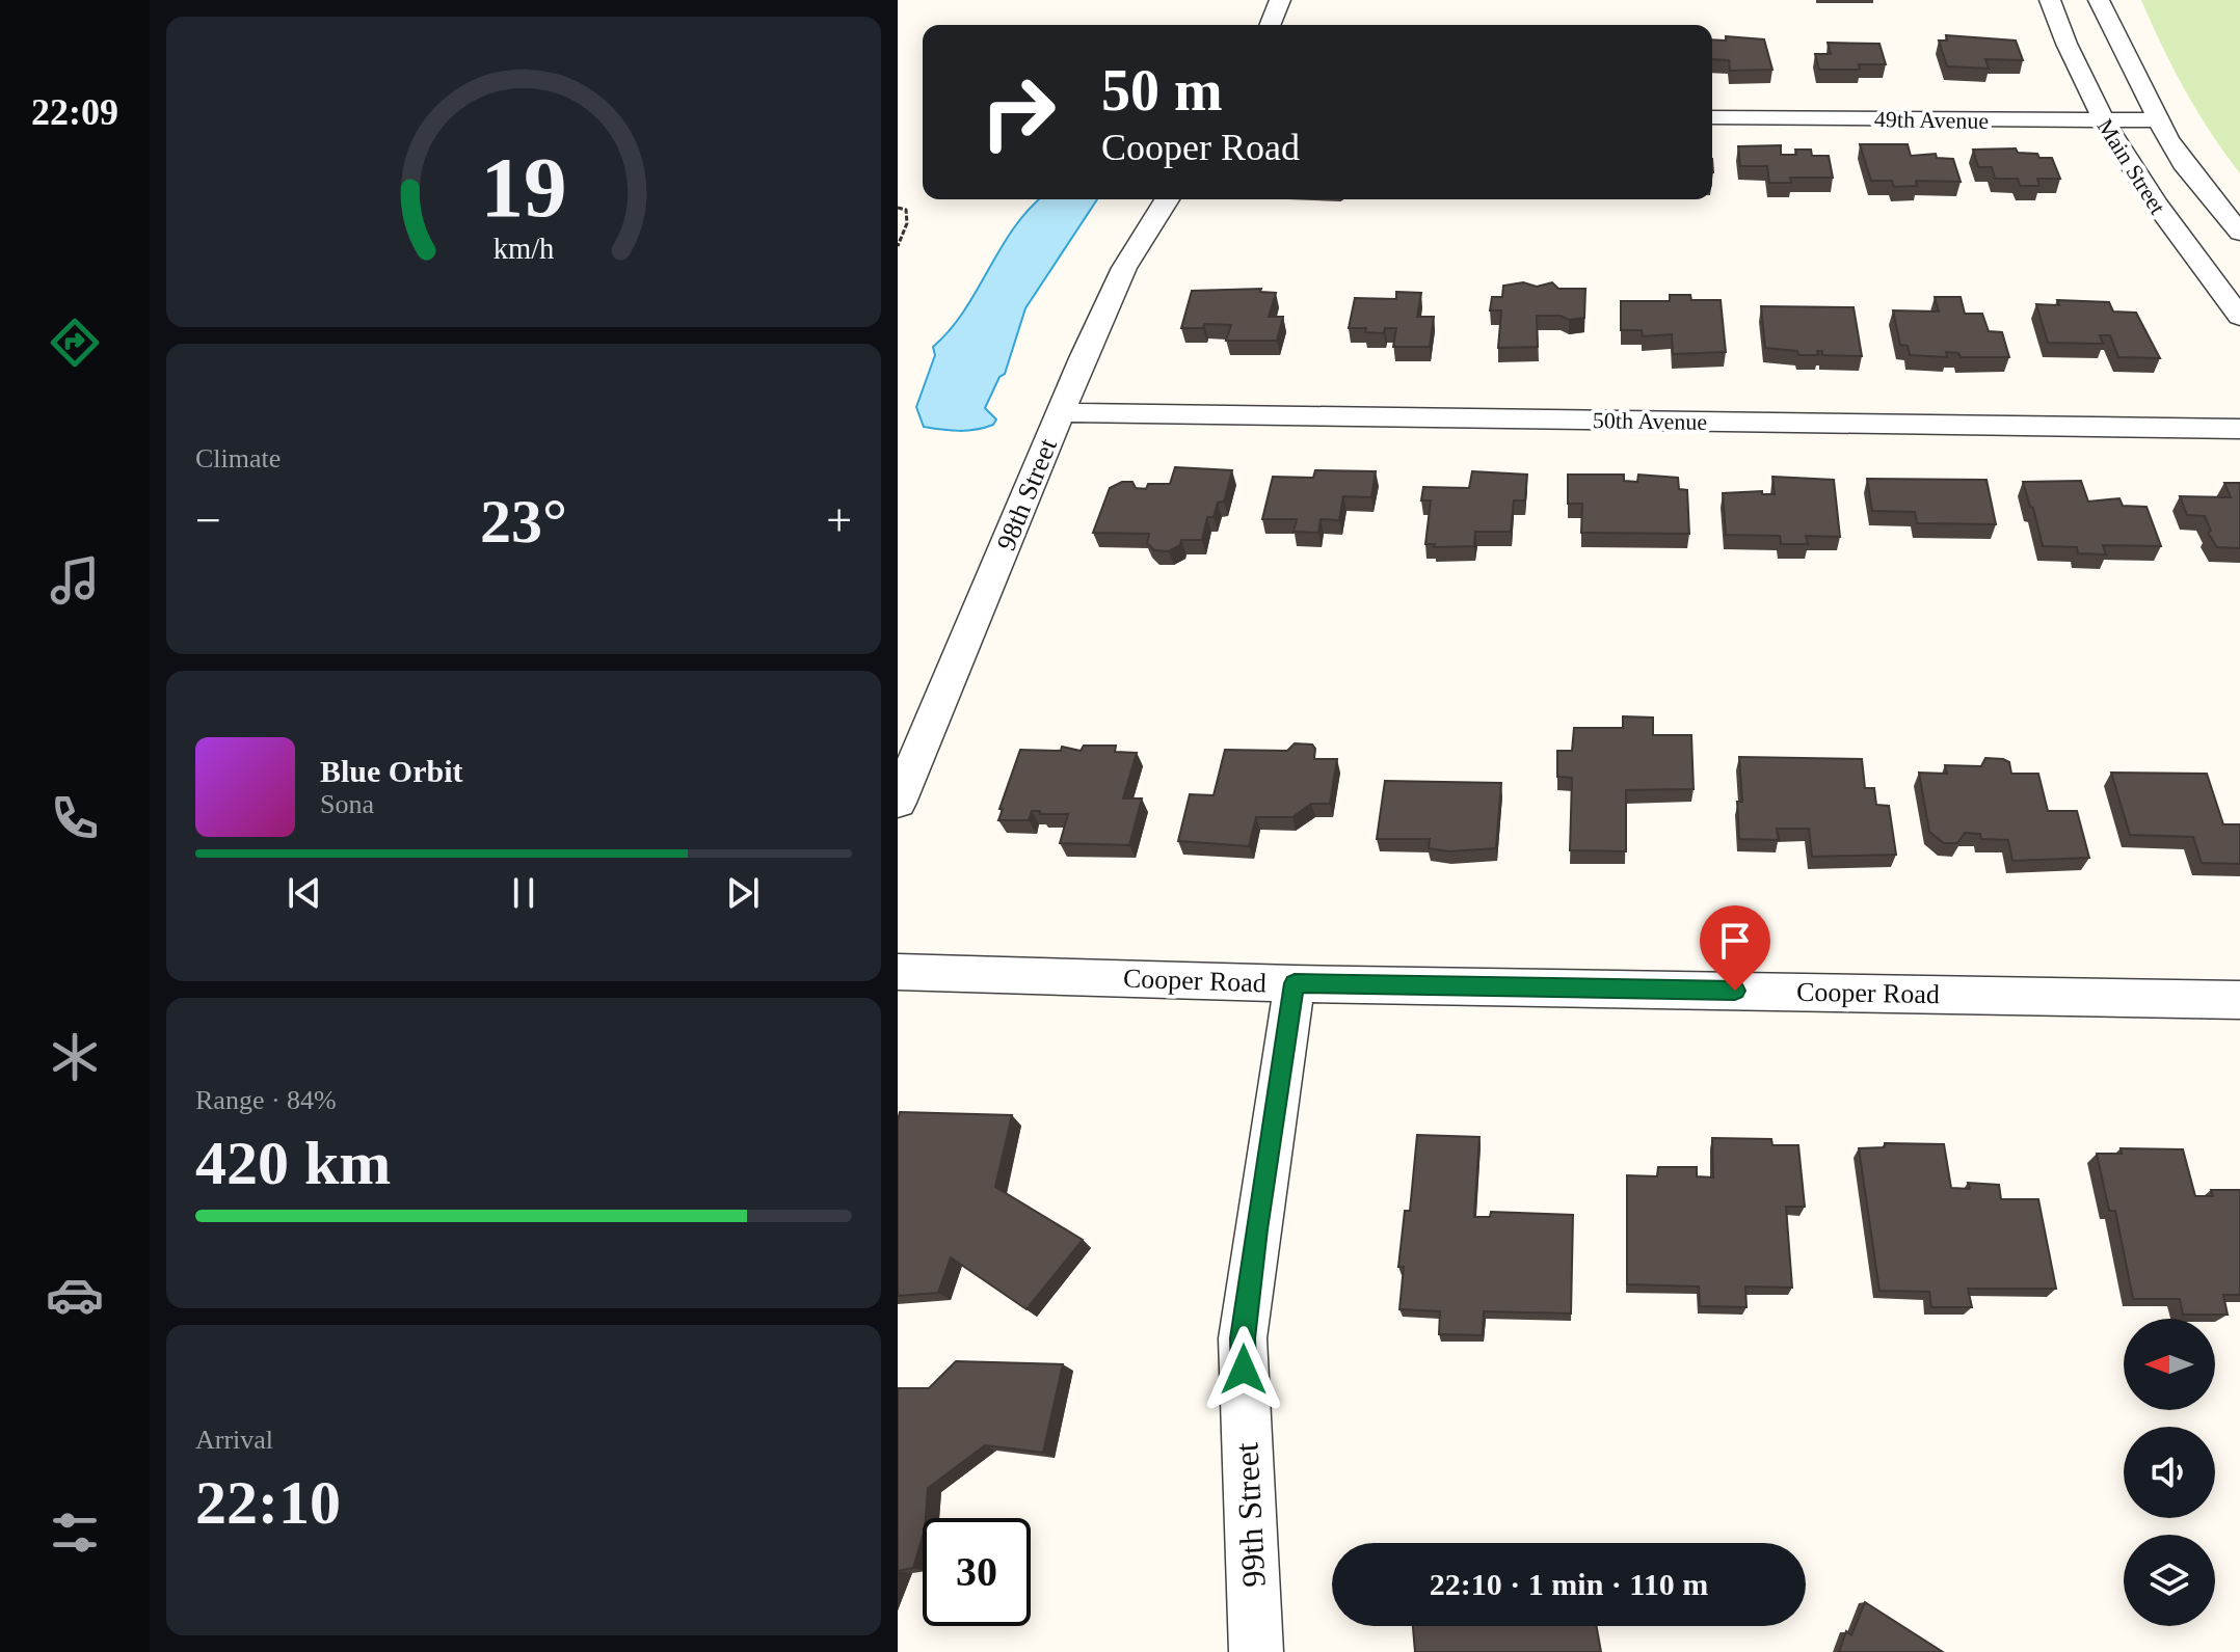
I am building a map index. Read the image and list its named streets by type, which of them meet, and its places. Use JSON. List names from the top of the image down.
{
  "streets": {
    "street": [
      "49th Avenue",
      "Main Street",
      "50th Avenue",
      "98th Street",
      "Cooper Road",
      "99th Street"
    ]
  },
  "crossings": [
    ["49th Avenue", "Main Street"],
    ["50th Avenue", "98th Street"],
    ["Cooper Road", "99th Street"]
  ],
  "north": "left",
  "page": {
    "tabs": "22:09",
    "turn": ["50 m", "Cooper Road"],
    "tile": [
      "Climate",
      ["Range · 84%", "420 km"],
      ["Arrival", "22:10"]
    ],
    "heat": ["−", "23°", "+"],
    "song": ["Blue Orbit", "Sona"],
    "limit": "30",
    "trip": "22:10 · 1 min · 110 m",
    "gauge": ["19", "km/h"]
  }
}
